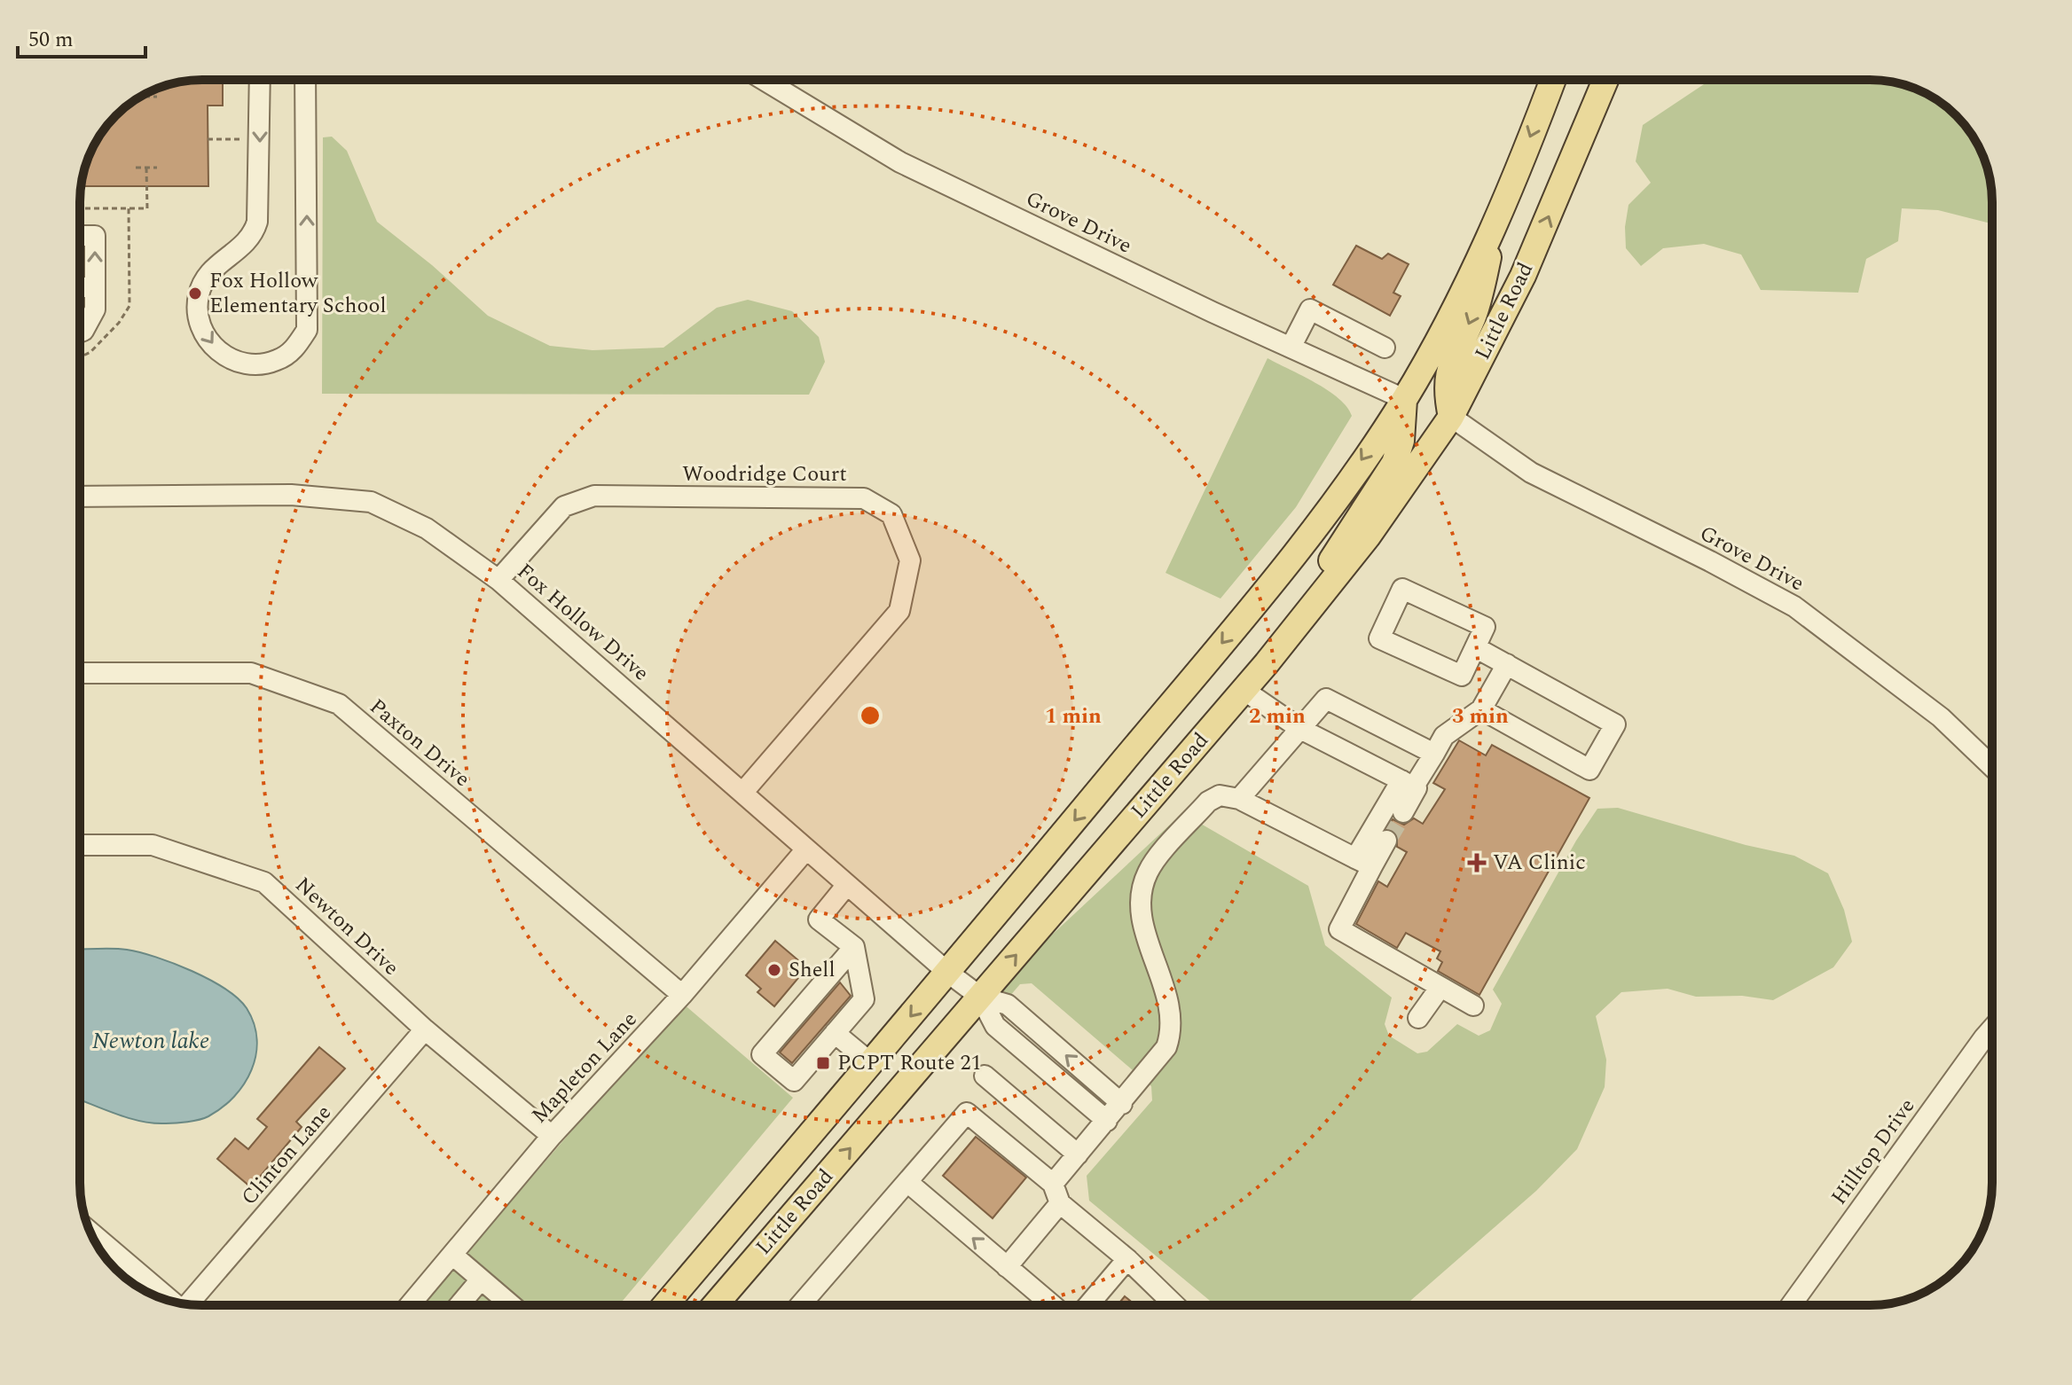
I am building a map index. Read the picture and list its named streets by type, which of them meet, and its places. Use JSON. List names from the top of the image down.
{
  "streets": {
    "main road": ["Little Road"],
    "street": [
      "Grove Drive",
      "Woodridge Court",
      "Fox Hollow Drive",
      "Paxton Drive",
      "Newton Drive",
      "Mapleton Lane",
      "Hilltop Drive",
      "Clinton Lane"
    ]
  },
  "crossings": [
    ["Grove Drive", "Little Road"],
    ["Little Road", "Fox Hollow Drive"],
    ["Woodridge Court", "Fox Hollow Drive"],
    ["Fox Hollow Drive", "Mapleton Lane"],
    ["Paxton Drive", "Mapleton Lane"],
    ["Newton Drive", "Mapleton Lane"],
    ["Newton Drive", "Clinton Lane"]
  ],
  "water": ["Newton lake"],
  "places": {
    "other": ["Fox Hollow Elementary School", "Shell"],
    "health": ["VA Clinic"],
    "transit": ["PCPT Route 21"]
  },
  "scale_bar": "50 m",
  "rings": ["1 min", "2 min", "3 min"]
}
